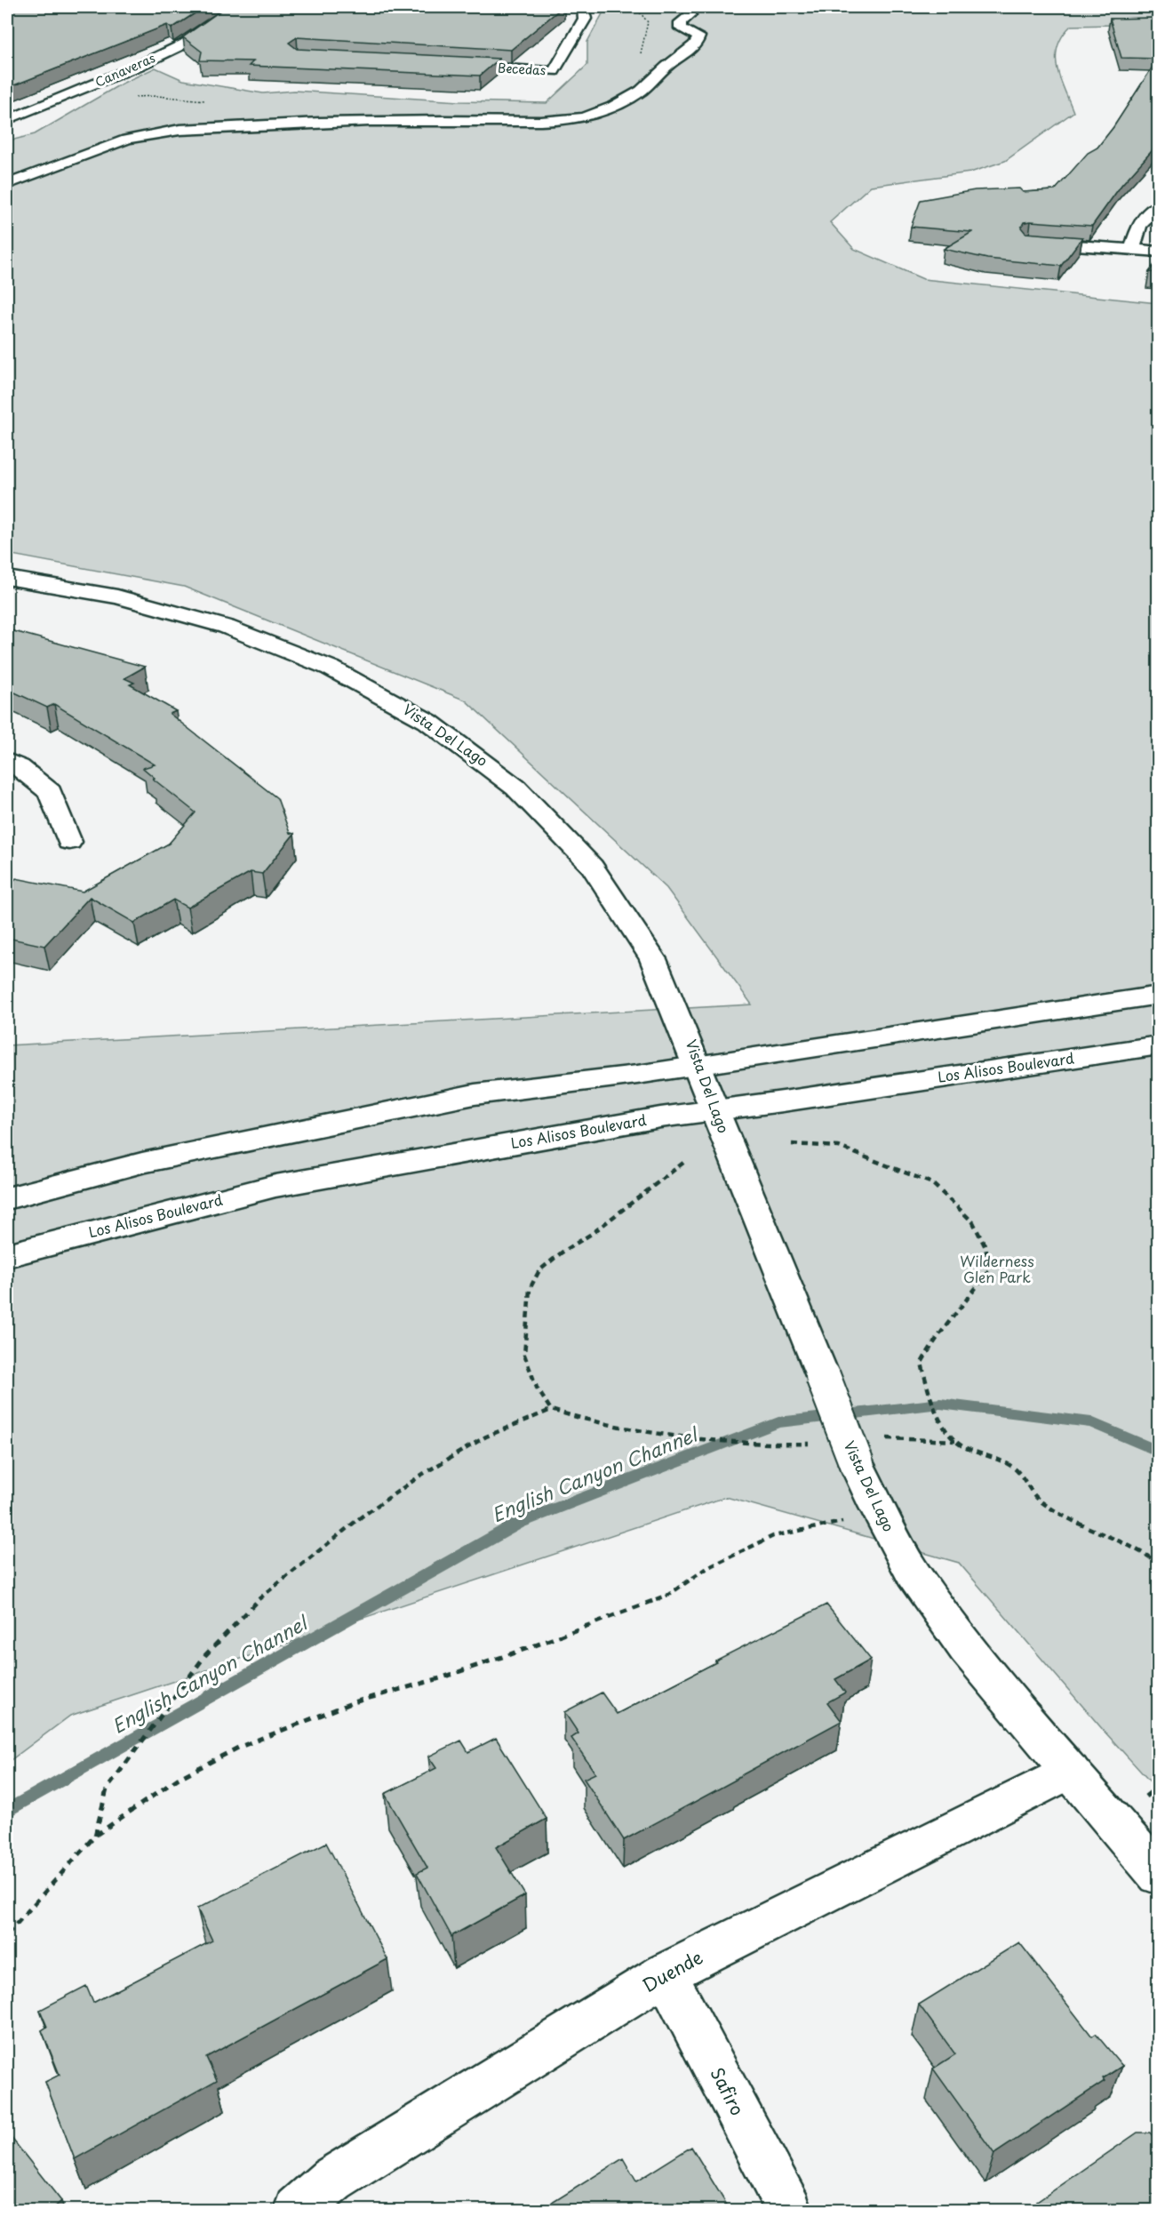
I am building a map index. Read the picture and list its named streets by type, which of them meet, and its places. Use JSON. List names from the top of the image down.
{
  "streets": {
    "street": [
      "Becedas",
      "Canaveras",
      "Vista Del Lago",
      "Los Alisos Boulevard",
      "Duende",
      "Safiro"
    ]
  },
  "crossings": [
    ["Vista Del Lago", "Los Alisos Boulevard"],
    ["Vista Del Lago", "Duende"],
    ["Duende", "Safiro"]
  ],
  "water": ["English Canyon Channel"],
  "parks": ["Wilderness Glen Park"]
}
